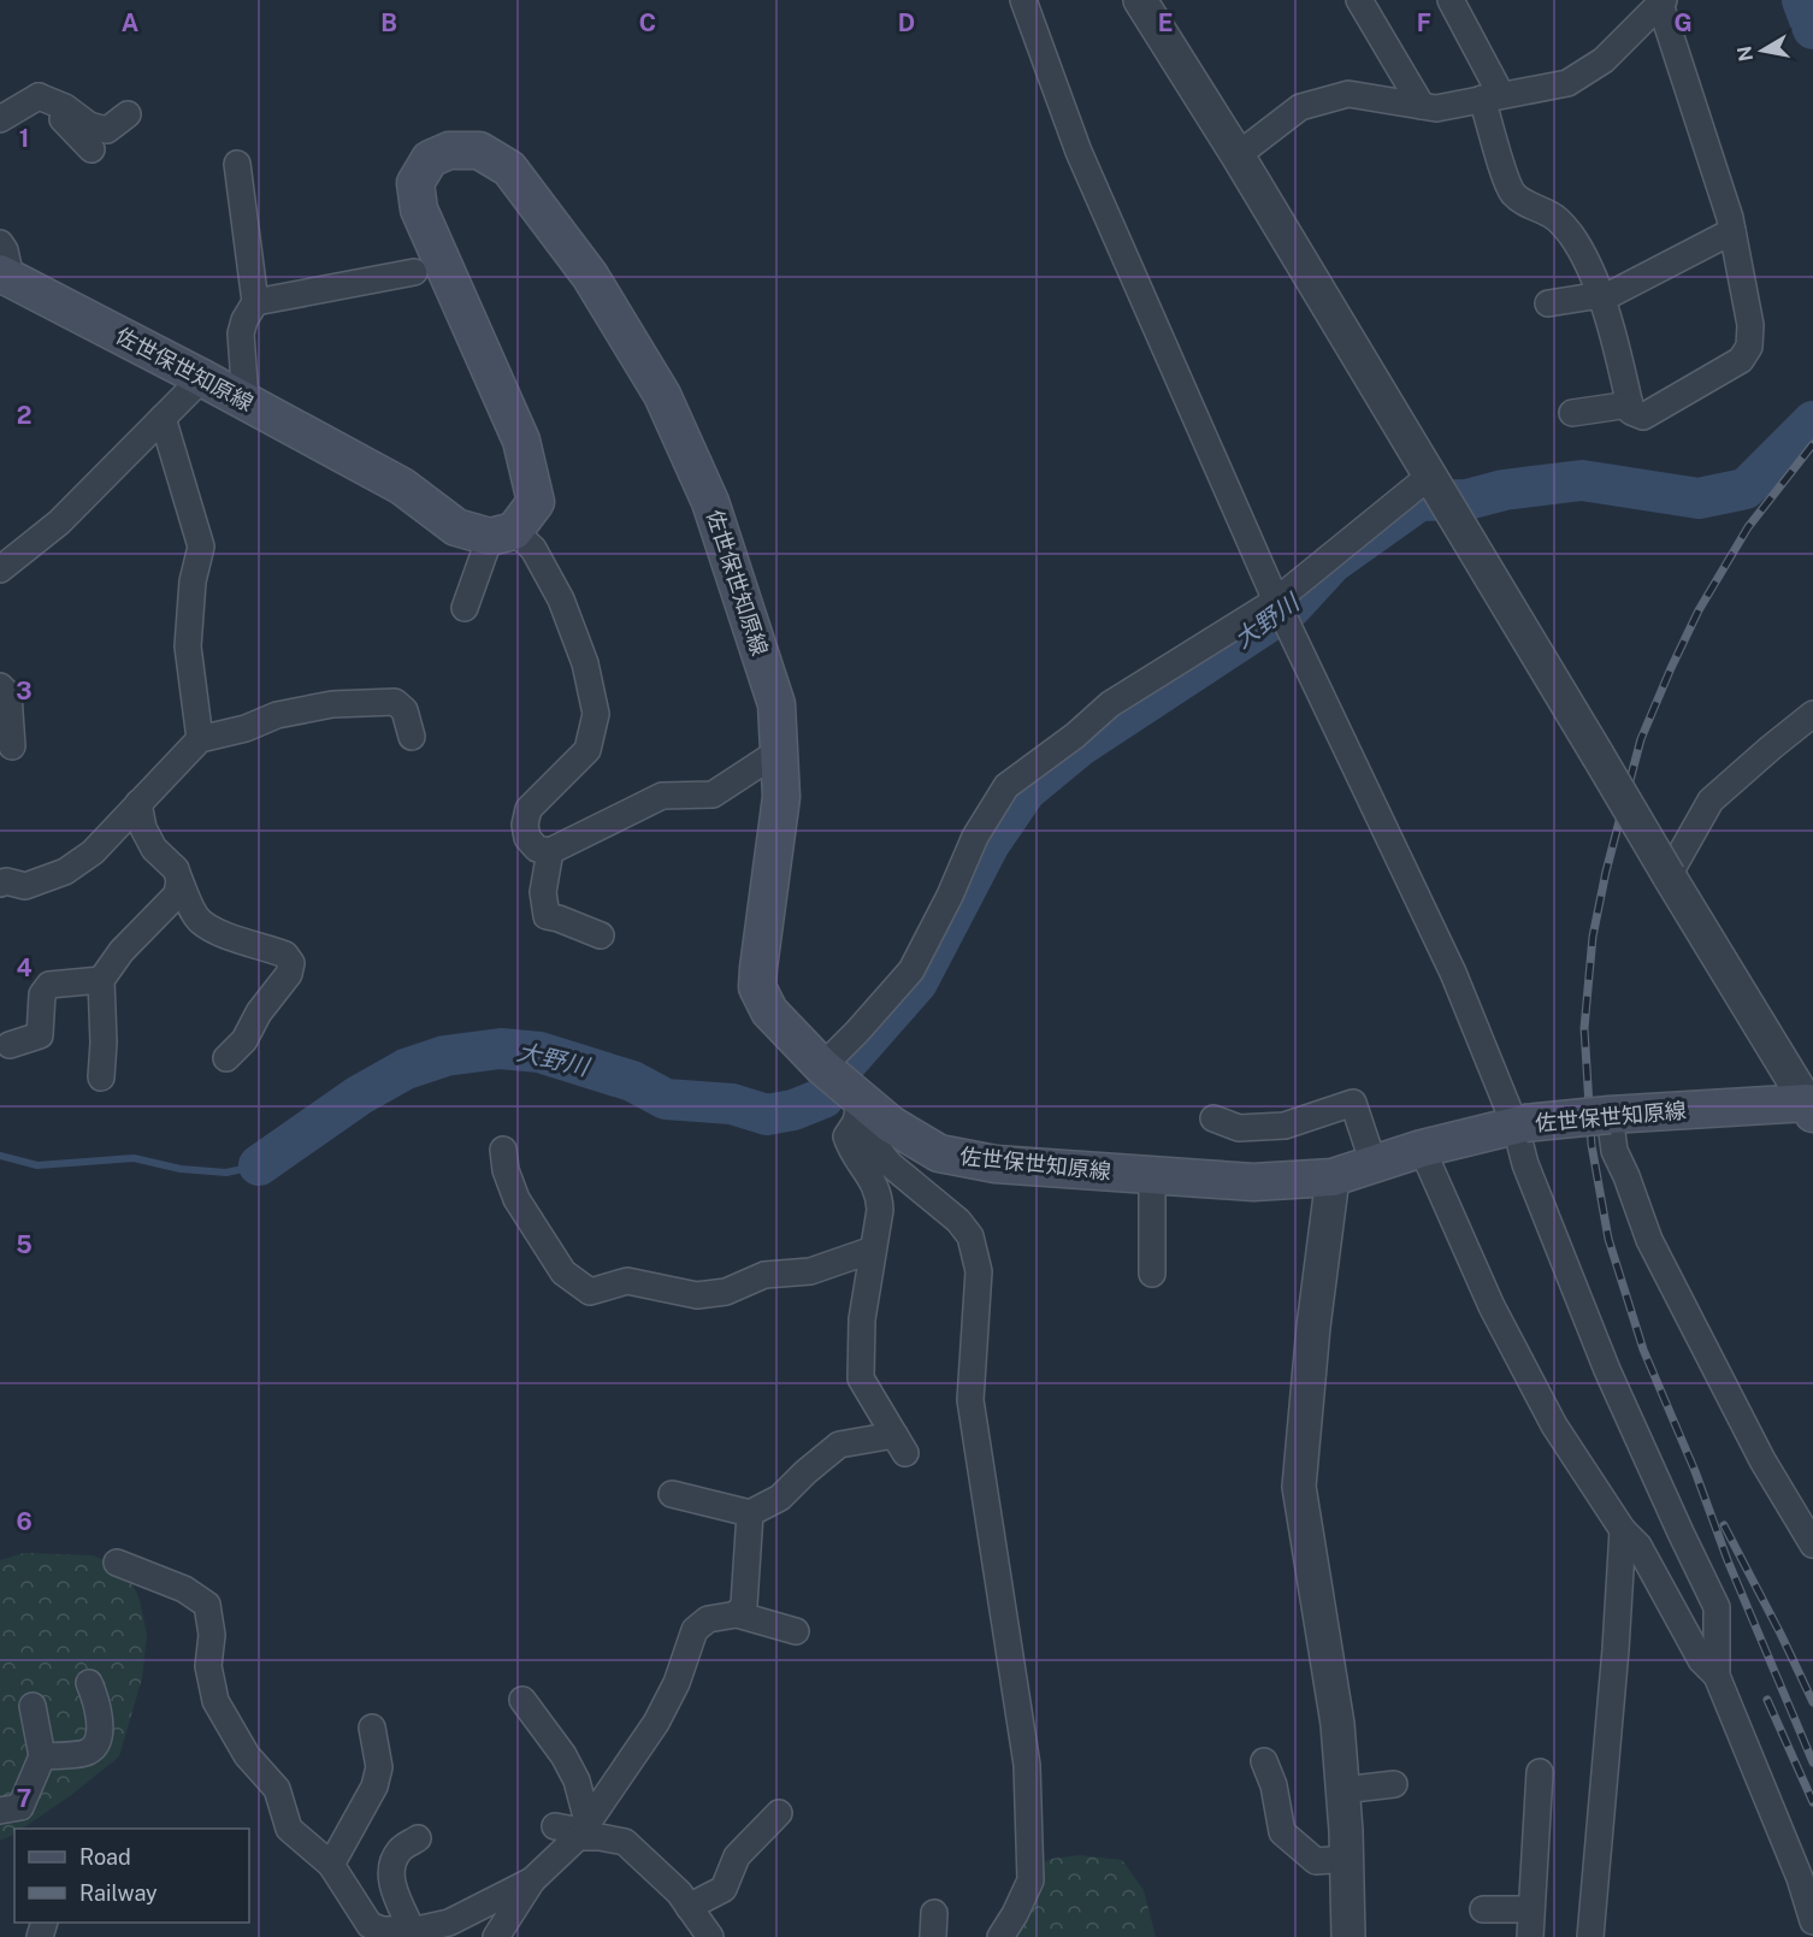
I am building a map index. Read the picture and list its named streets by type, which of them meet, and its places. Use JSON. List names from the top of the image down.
{
  "streets": {
    "main road": ["佐世保世知原線"]
  },
  "water": ["大野川"],
  "legend": ["Road", "Railway"],
  "north": "left",
  "grid": {
    "columns": [
      "A",
      "B",
      "C",
      "D",
      "E",
      "F",
      "G"
    ],
    "rows": [
      "1",
      "2",
      "3",
      "4",
      "5",
      "6",
      "7"
    ]
  }
}
